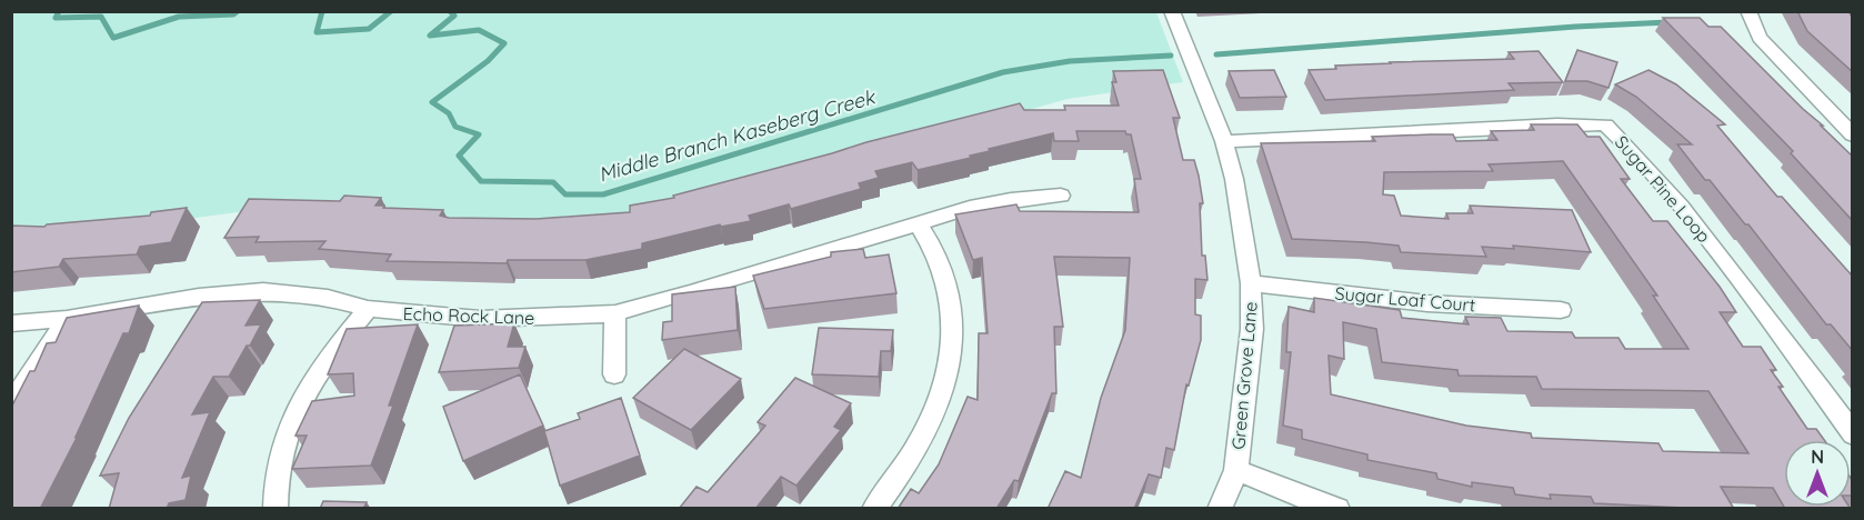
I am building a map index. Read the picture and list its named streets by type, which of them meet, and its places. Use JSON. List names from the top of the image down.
{
  "streets": {
    "street": [
      "Sugar Pine Loop",
      "Sugar Loaf Court",
      "Echo Rock Lane",
      "Green Grove Lane"
    ]
  },
  "crossings": [
    ["Sugar Pine Loop", "Green Grove Lane"],
    ["Sugar Loaf Court", "Green Grove Lane"]
  ],
  "water": ["Middle Branch Kaseberg Creek"],
  "north": "top"
}
